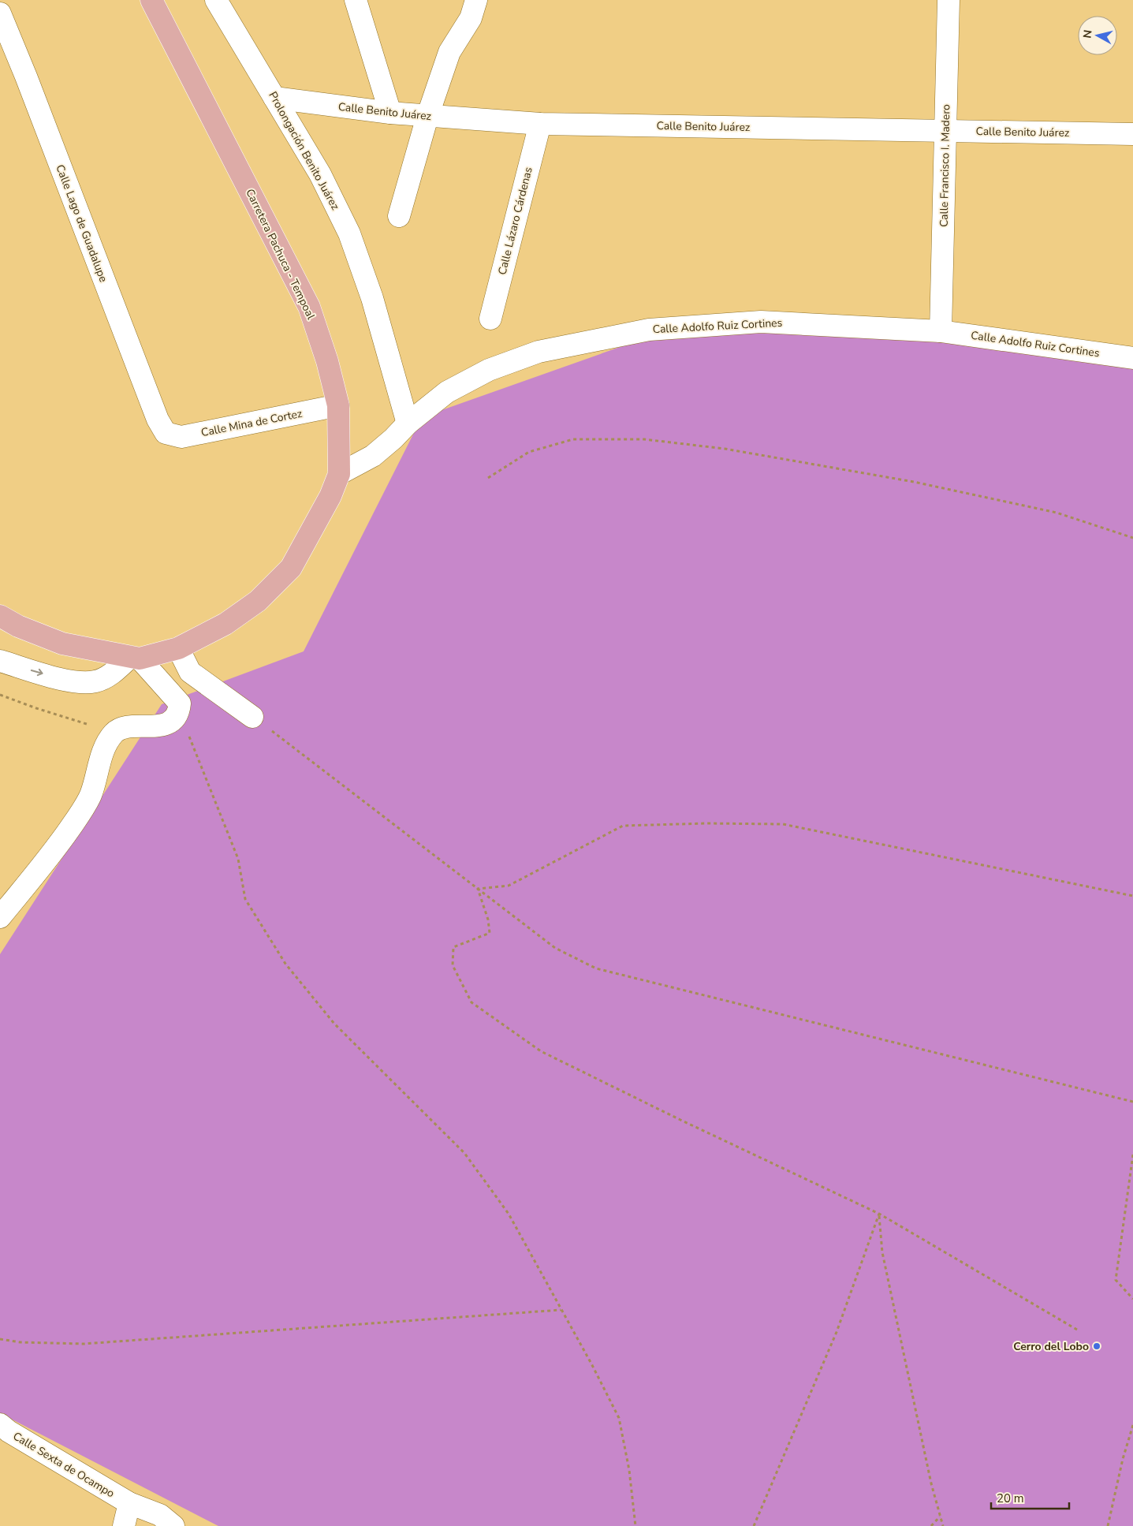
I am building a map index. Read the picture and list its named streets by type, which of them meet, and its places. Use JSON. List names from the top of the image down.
{
  "streets": {
    "main road": ["Carretera Pachuca - Tempoal"],
    "street": [
      "Calle Benito Juárez",
      "Prolongación Benito Juárez",
      "Calle Francisco I. Madero",
      "Calle Lázaro Cárdenas",
      "Calle Lago de Guadalupe",
      "Calle Adolfo Ruiz Cortines",
      "Calle Mina de Cortez",
      "Calle Sexta de Ocampo"
    ]
  },
  "crossings": [
    ["Calle Benito Juárez", "Prolongación Benito Juárez"],
    ["Calle Benito Juárez", "Calle Francisco I. Madero"],
    ["Calle Benito Juárez", "Calle Lázaro Cárdenas"],
    ["Prolongación Benito Juárez", "Calle Adolfo Ruiz Cortines"],
    ["Calle Francisco I. Madero", "Calle Adolfo Ruiz Cortines"],
    ["Calle Lago de Guadalupe", "Calle Mina de Cortez"],
    ["Carretera Pachuca - Tempoal", "Calle Adolfo Ruiz Cortines"],
    ["Carretera Pachuca - Tempoal", "Calle Mina de Cortez"]
  ],
  "places": ["Cerro del Lobo"],
  "scale_bar": "20 m",
  "north": "left"
}
